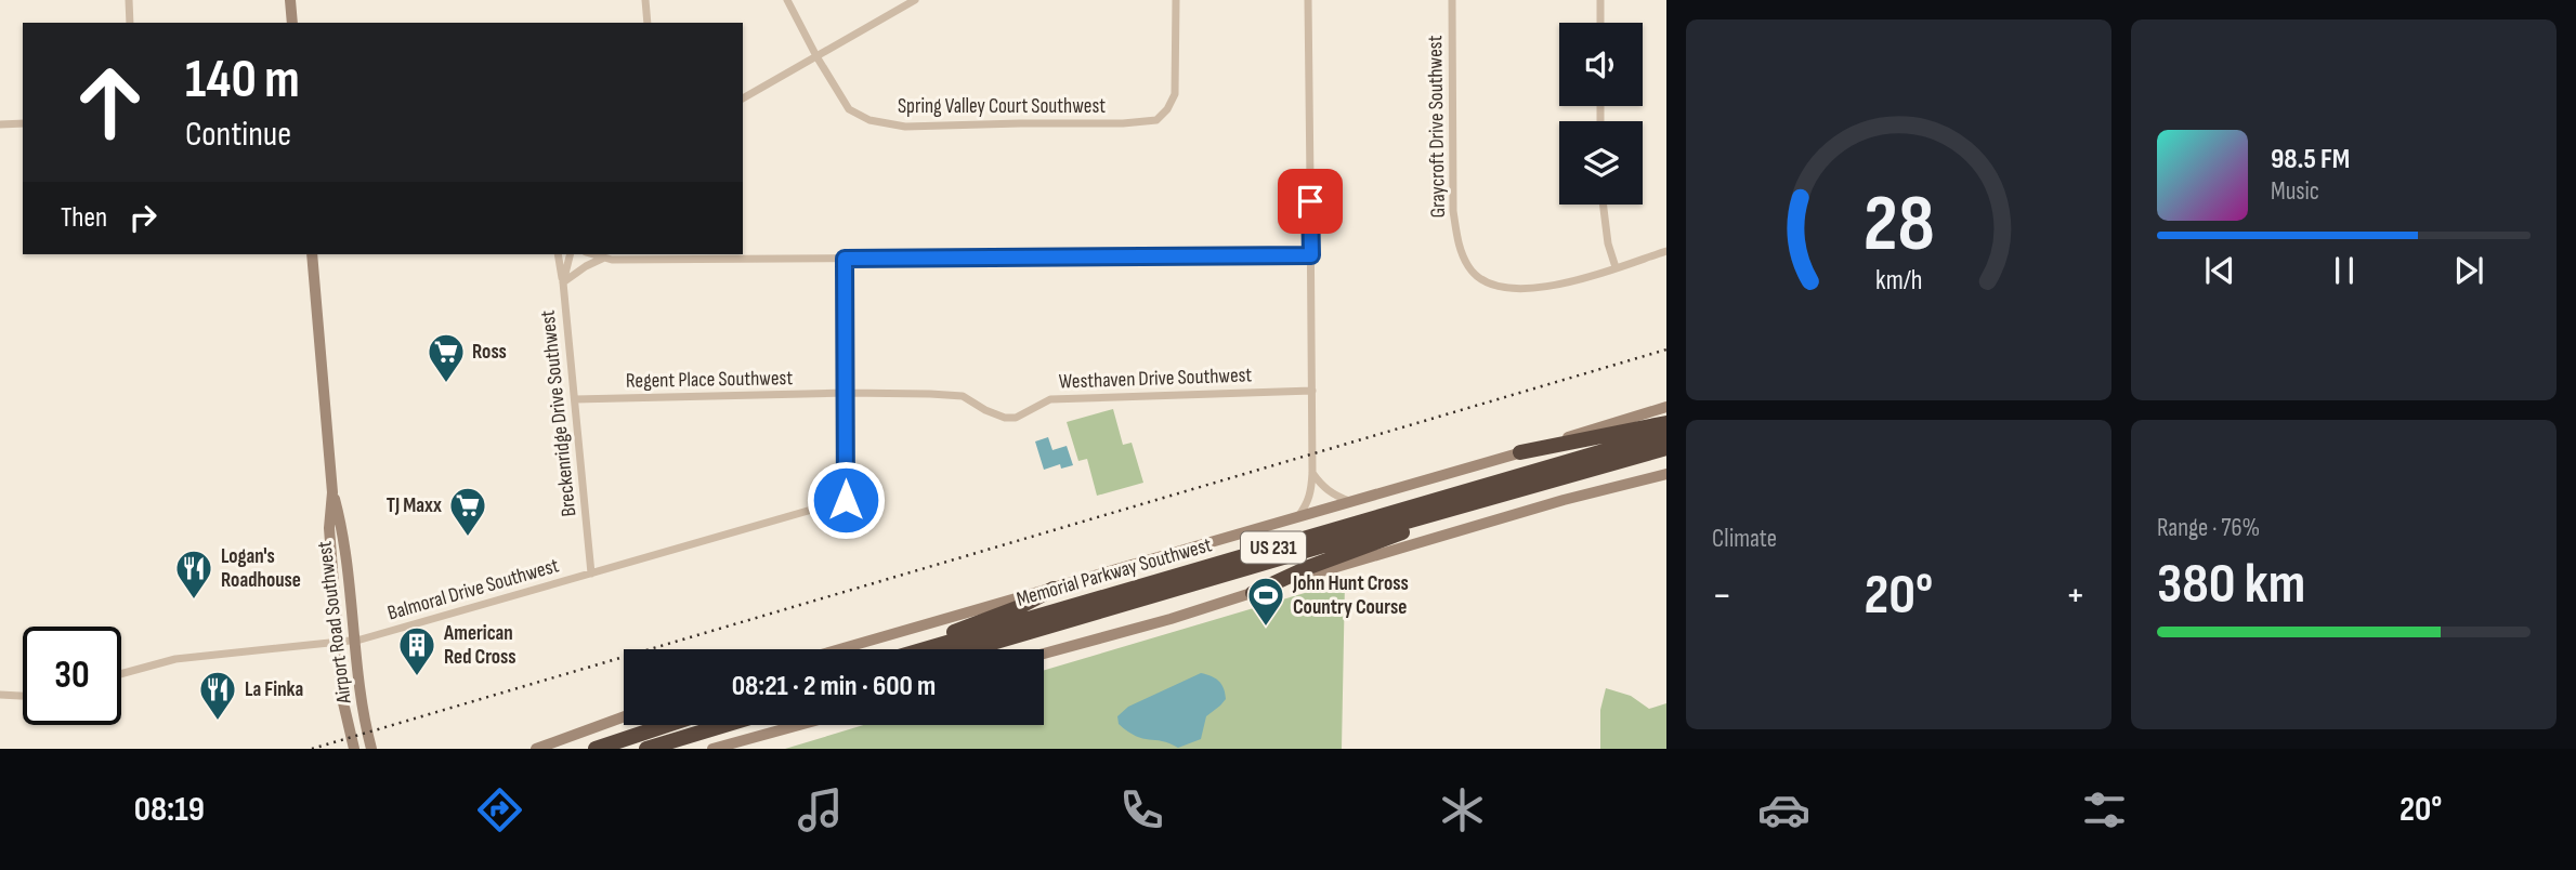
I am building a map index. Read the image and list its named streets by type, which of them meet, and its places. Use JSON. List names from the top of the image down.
{
  "streets": {
    "highway": ["US 231", "Memorial Parkway Southwest"],
    "main road": ["Airport Road Southwest"],
    "street": [
      "Spring Valley Court Southwest",
      "Graycroft Drive Southwest",
      "Westhaven Drive Southwest",
      "Regent Place Southwest",
      "Breckenridge Drive Southwest",
      "Balmoral Drive Southwest"
    ]
  },
  "crossings": [
    ["Westhaven Drive Southwest", "Regent Place Southwest"],
    ["Regent Place Southwest", "Breckenridge Drive Southwest"],
    ["Regent Place Southwest", "Balmoral Drive Southwest"],
    ["Breckenridge Drive Southwest", "Balmoral Drive Southwest"],
    ["Balmoral Drive Southwest", "Airport Road Southwest"]
  ],
  "places": {
    "supermarket": ["Ross", "TJ Maxx"],
    "restaurant": ["Logan's Roadhouse", "La Finka"],
    "sports": ["John Hunt Cross Country Course"],
    "building": ["American Red Cross"]
  },
  "page": {
    "turn": ["140 m", "Continue"],
    "song": ["98.5 FM", "Music"],
    "then": "Then",
    "tile": [
      "Climate",
      ["Range · 76%", "380 km"]
    ],
    "heat": ["−", "20°", "+"],
    "limit": "30",
    "trip": "08:21 · 2 min · 600 m",
    "tabs": ["08:19", "20°"],
    "gauge": ["28", "km/h"]
  }
}
